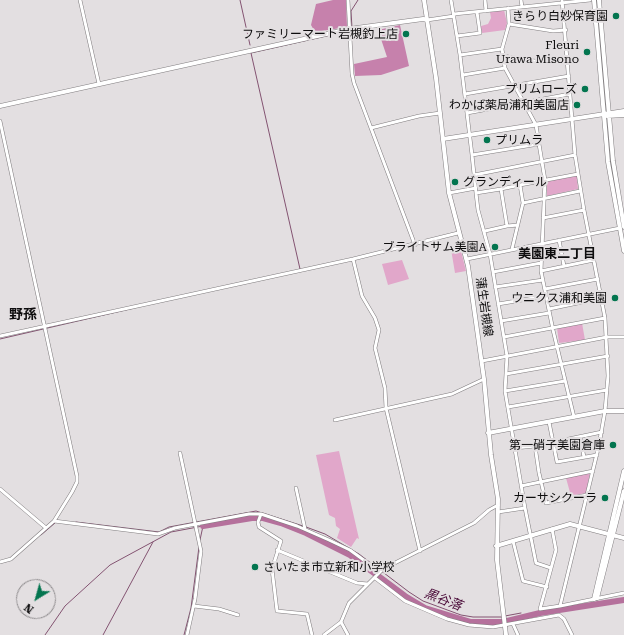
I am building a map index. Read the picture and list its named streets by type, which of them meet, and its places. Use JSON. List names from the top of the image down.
{
  "streets": {
    "street": ["蒲生岩槻線"]
  },
  "districts": ["美園東二丁目", "野孫"],
  "water": ["黒谷落"],
  "places": [
    "きらり白妙保育園",
    "ファミリーマート岩槻釣上店",
    "Fleuri Urawa Misono",
    "プリムローズ",
    "わかば薬局浦和美園店",
    "プリムラ",
    "グランディール",
    "ブライトサム美園A",
    "ウニクス浦和美園",
    "第一硝子美園倉庫",
    "カーサシクーラ",
    "さいたま市立新和小学校"
  ],
  "north": "bottom left"
}
